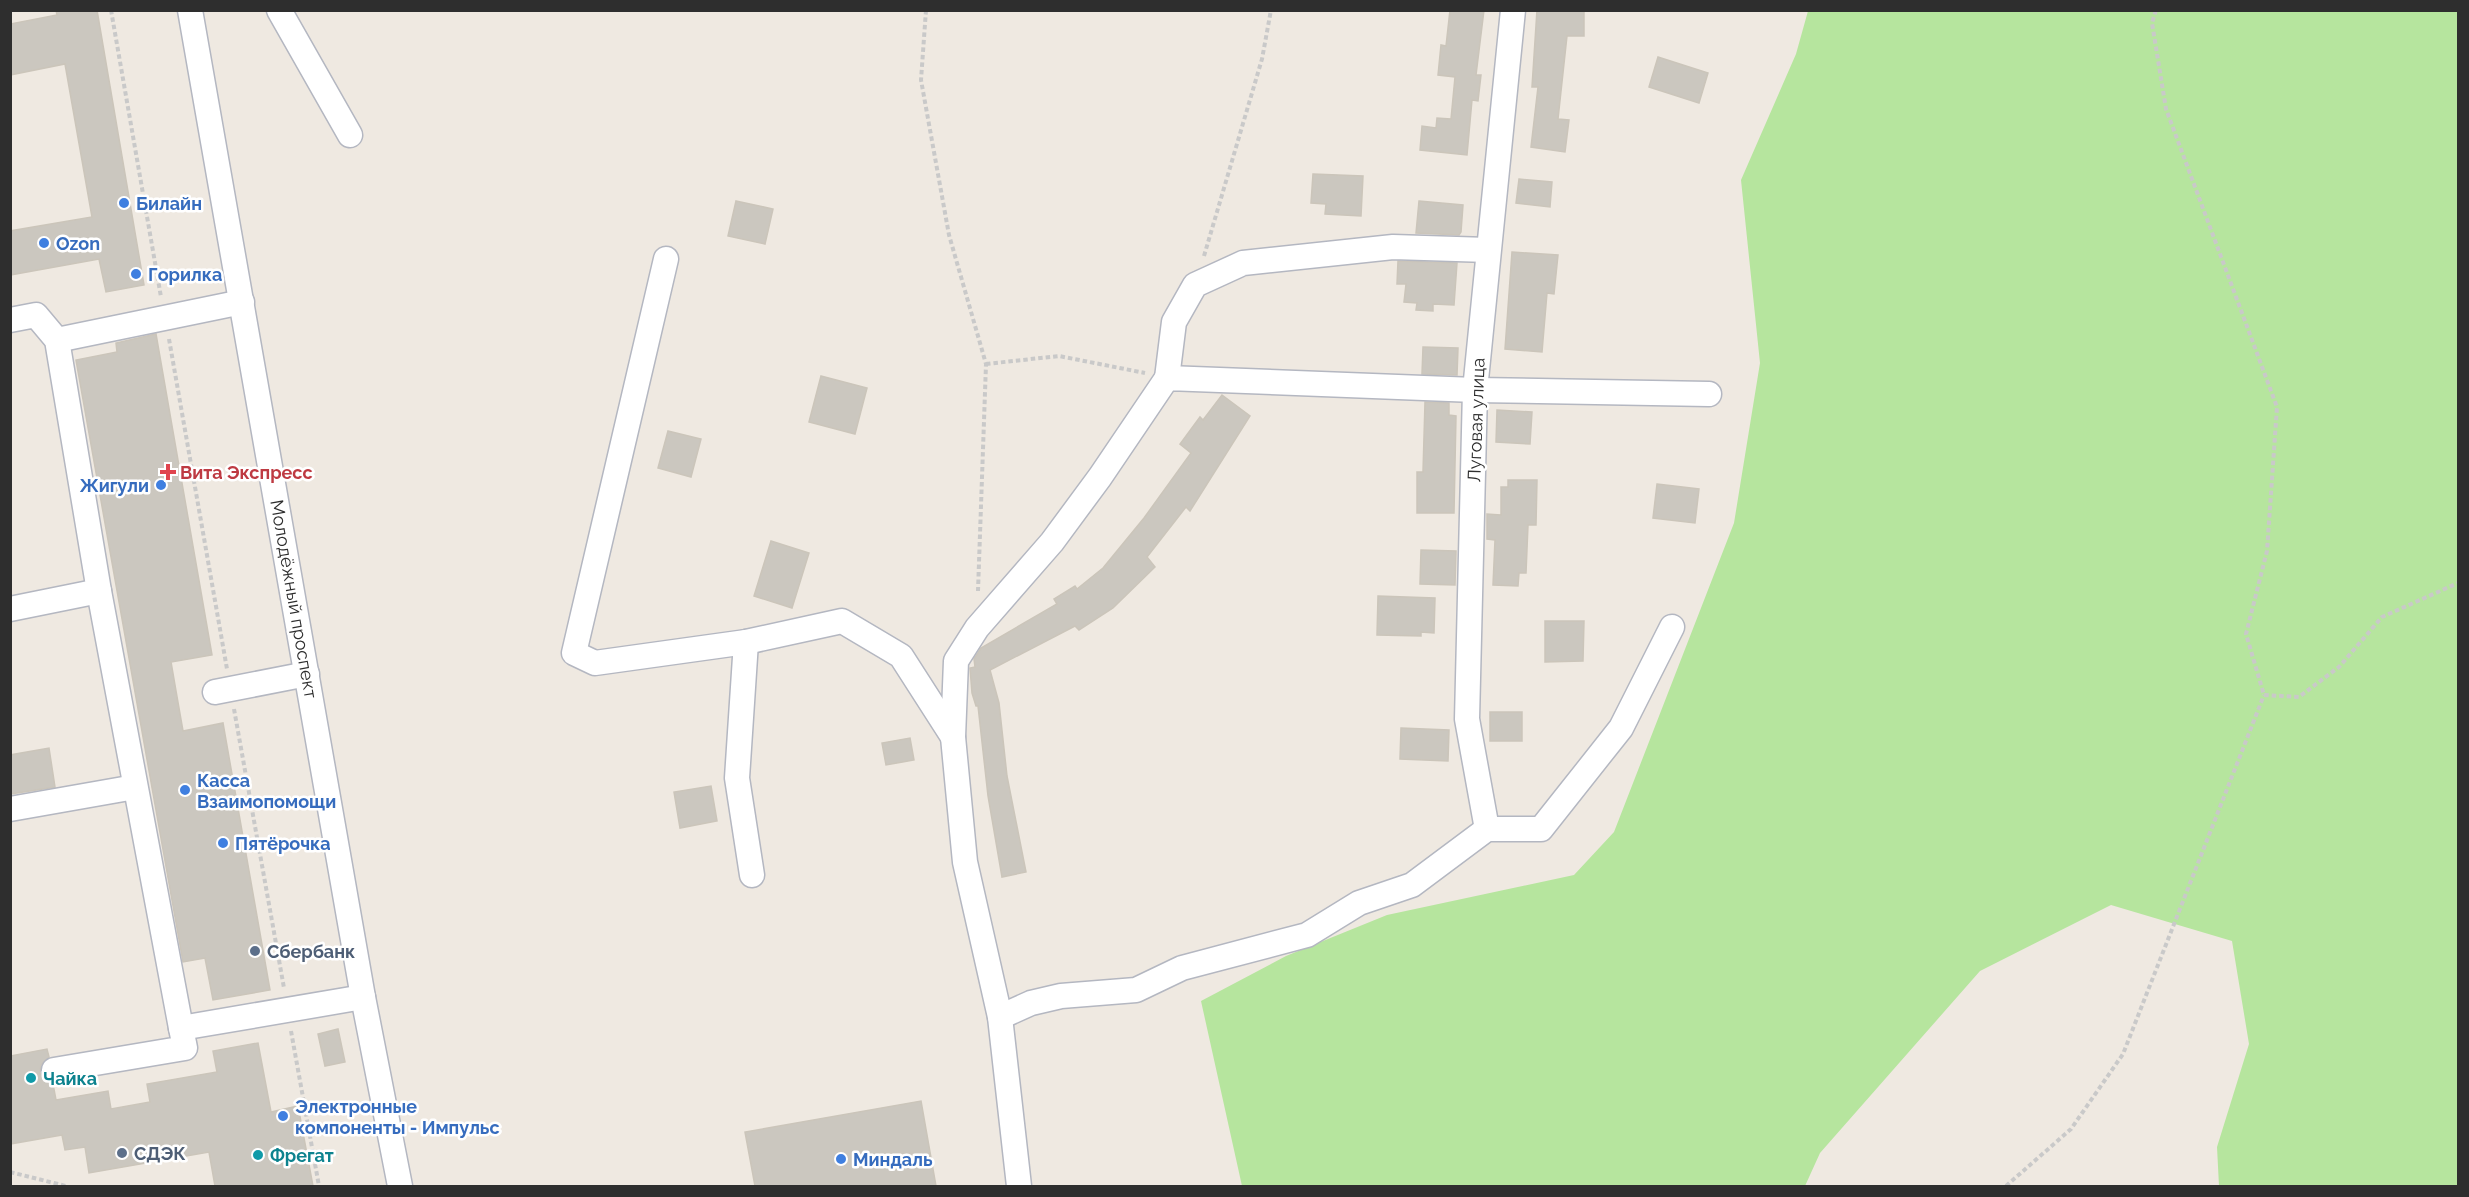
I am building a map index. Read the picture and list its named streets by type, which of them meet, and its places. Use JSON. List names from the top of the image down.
{
  "streets": {
    "street": ["Луговая улица", "Молодёжный проспект"]
  },
  "places": {
    "other": [
      "Билайн",
      "Ozon",
      "Горилка",
      "Жигули",
      "Касса Взаимопомощи",
      "Пятёрочка",
      "Сбербанк",
      "Чайка",
      "Электронные компоненты - Импульс",
      "СДЭК",
      "Фрегат",
      "Миндаль"
    ],
    "health": ["Вита Экспресс"]
  }
}
